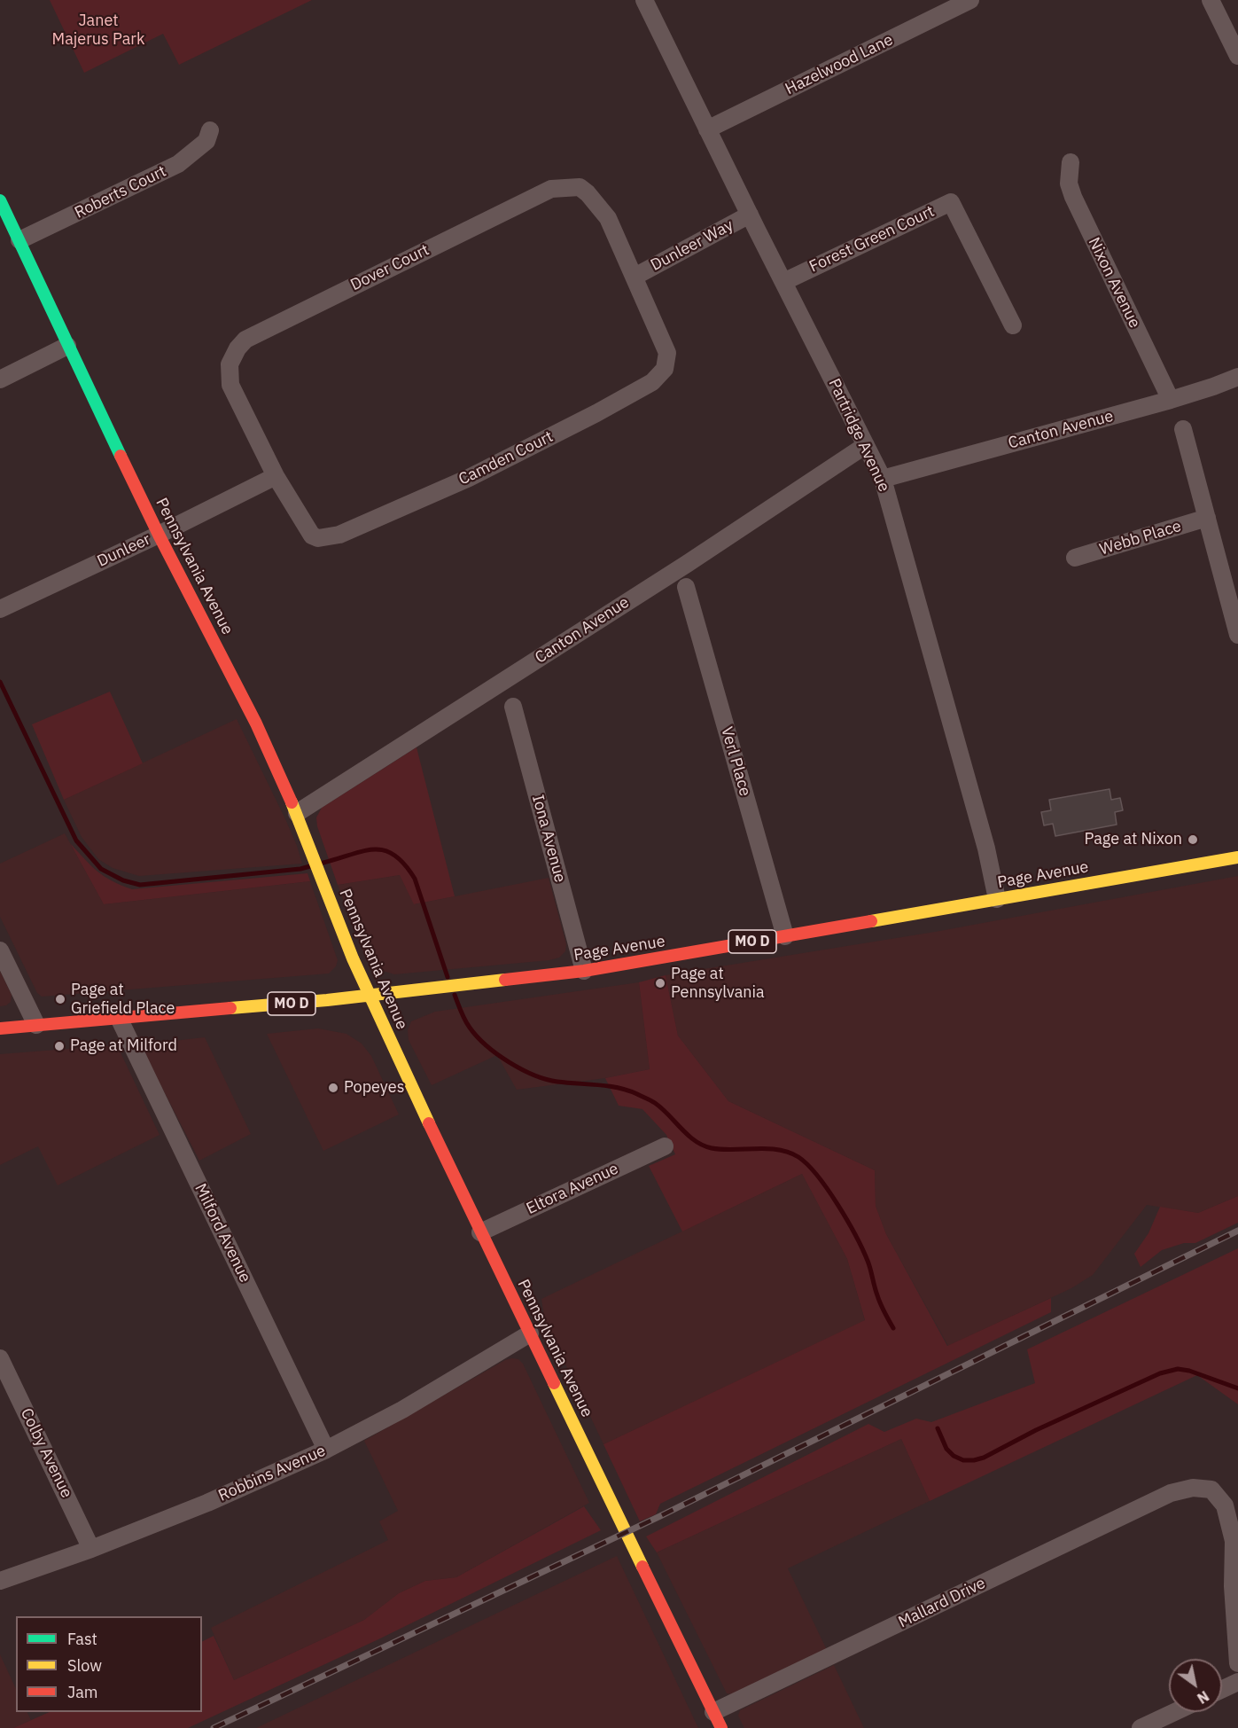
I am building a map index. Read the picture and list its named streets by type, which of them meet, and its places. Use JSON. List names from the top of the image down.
{
  "streets": {
    "street": [
      "Hazelwood Lane",
      "Roberts Court",
      "Forest Green Court",
      "Dunleer Way",
      "Dover Court",
      "Nixon Avenue",
      "Canton Avenue",
      "Partridge Avenue",
      "Camden Court",
      "Webb Place",
      "Dunleer",
      "Pennsylvania Avenue",
      "Verl Place",
      "Iona Avenue",
      "Page Avenue",
      "MO D",
      "Eltora Avenue",
      "Milford Avenue",
      "Colby Avenue",
      "Robbins Avenue",
      "Mallard Drive"
    ]
  },
  "crossings": [
    ["Hazelwood Lane", "Partridge Avenue"],
    ["Roberts Court", "Pennsylvania Avenue"],
    ["Forest Green Court", "Partridge Avenue"],
    ["Dunleer Way", "Dover Court"],
    ["Dunleer Way", "Partridge Avenue"],
    ["Dunleer Way", "Camden Court"],
    ["Dover Court", "Camden Court"],
    ["Dover Court", "Dunleer"],
    ["Nixon Avenue", "Canton Avenue"],
    ["Canton Avenue", "Partridge Avenue"],
    ["Canton Avenue", "Pennsylvania Avenue"],
    ["Partridge Avenue", "Page Avenue"],
    ["Camden Court", "Dunleer"],
    ["Dunleer", "Pennsylvania Avenue"],
    ["Pennsylvania Avenue", "Page Avenue"],
    ["Pennsylvania Avenue", "Eltora Avenue"],
    ["Pennsylvania Avenue", "Robbins Avenue"],
    ["Pennsylvania Avenue", "Mallard Drive"],
    ["Verl Place", "Page Avenue"],
    ["Iona Avenue", "Page Avenue"],
    ["Page Avenue", "Milford Avenue"],
    ["Milford Avenue", "Robbins Avenue"],
    ["Colby Avenue", "Robbins Avenue"]
  ],
  "parks": ["Janet Majerus Park"],
  "places": [
    "Page at Nixon",
    "Page at Pennsylvania",
    "Page at Griefield Place",
    "Page at Milford",
    "Popeyes"
  ],
  "legend": ["Fast", "Slow", "Jam"],
  "north": "bottom right"
}
